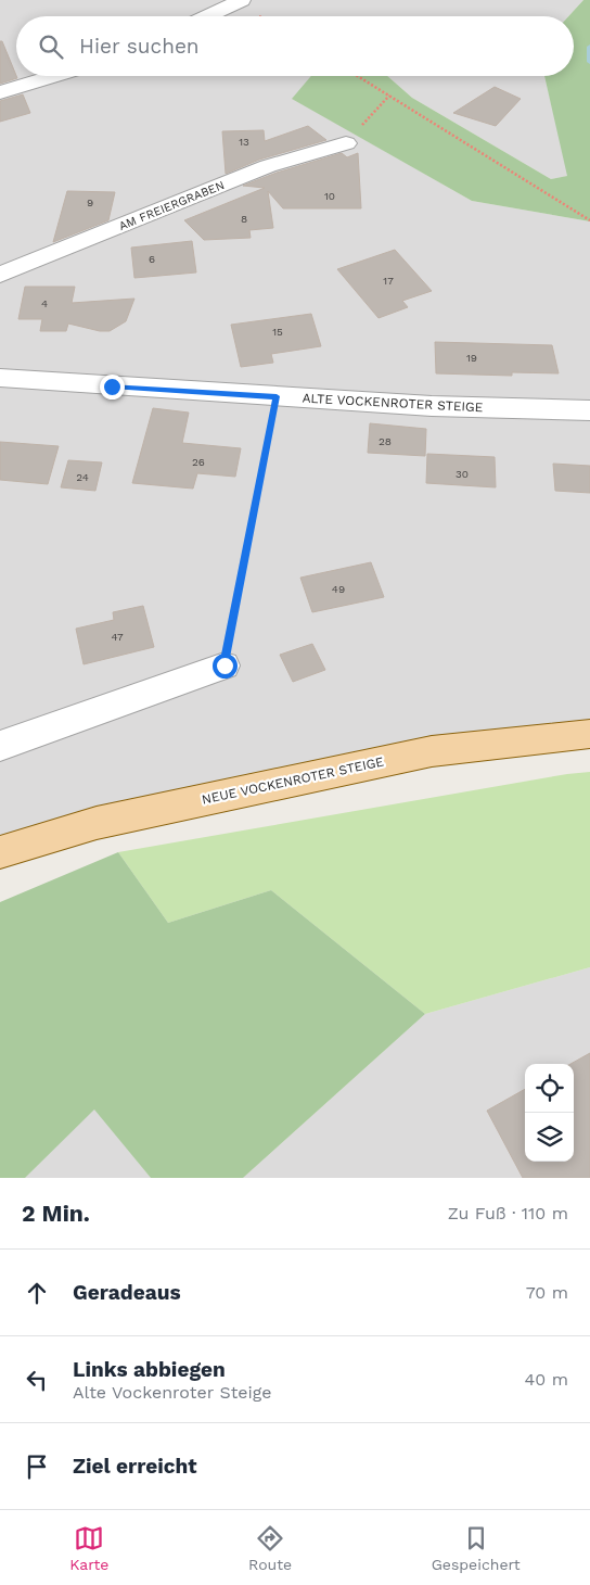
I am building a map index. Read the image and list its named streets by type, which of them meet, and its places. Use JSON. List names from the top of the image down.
{
  "streets": {
    "main road": ["NEUE VOCKENROTER STEIGE"],
    "street": ["AM FREIERGRABEN", "ALTE VOCKENROTER STEIGE"]
  },
  "house_numbers": [
    "13",
    "10",
    "9",
    "8",
    "6",
    "17",
    "4",
    "15",
    "19",
    "28",
    "26",
    "30",
    "24",
    "49",
    "47"
  ],
  "page": {
    "search": "Hier suchen",
    "heading": ["2 Min.", "Zu Fuß · 110 m"],
    "list": [
      ["Geradeaus", "70 m"],
      ["Links abbiegen", "Alte Vockenroter Steige", "40 m"],
      "Ziel erreicht"
    ],
    "nav": ["Karte", "Route", "Gespeichert"]
  }
}
